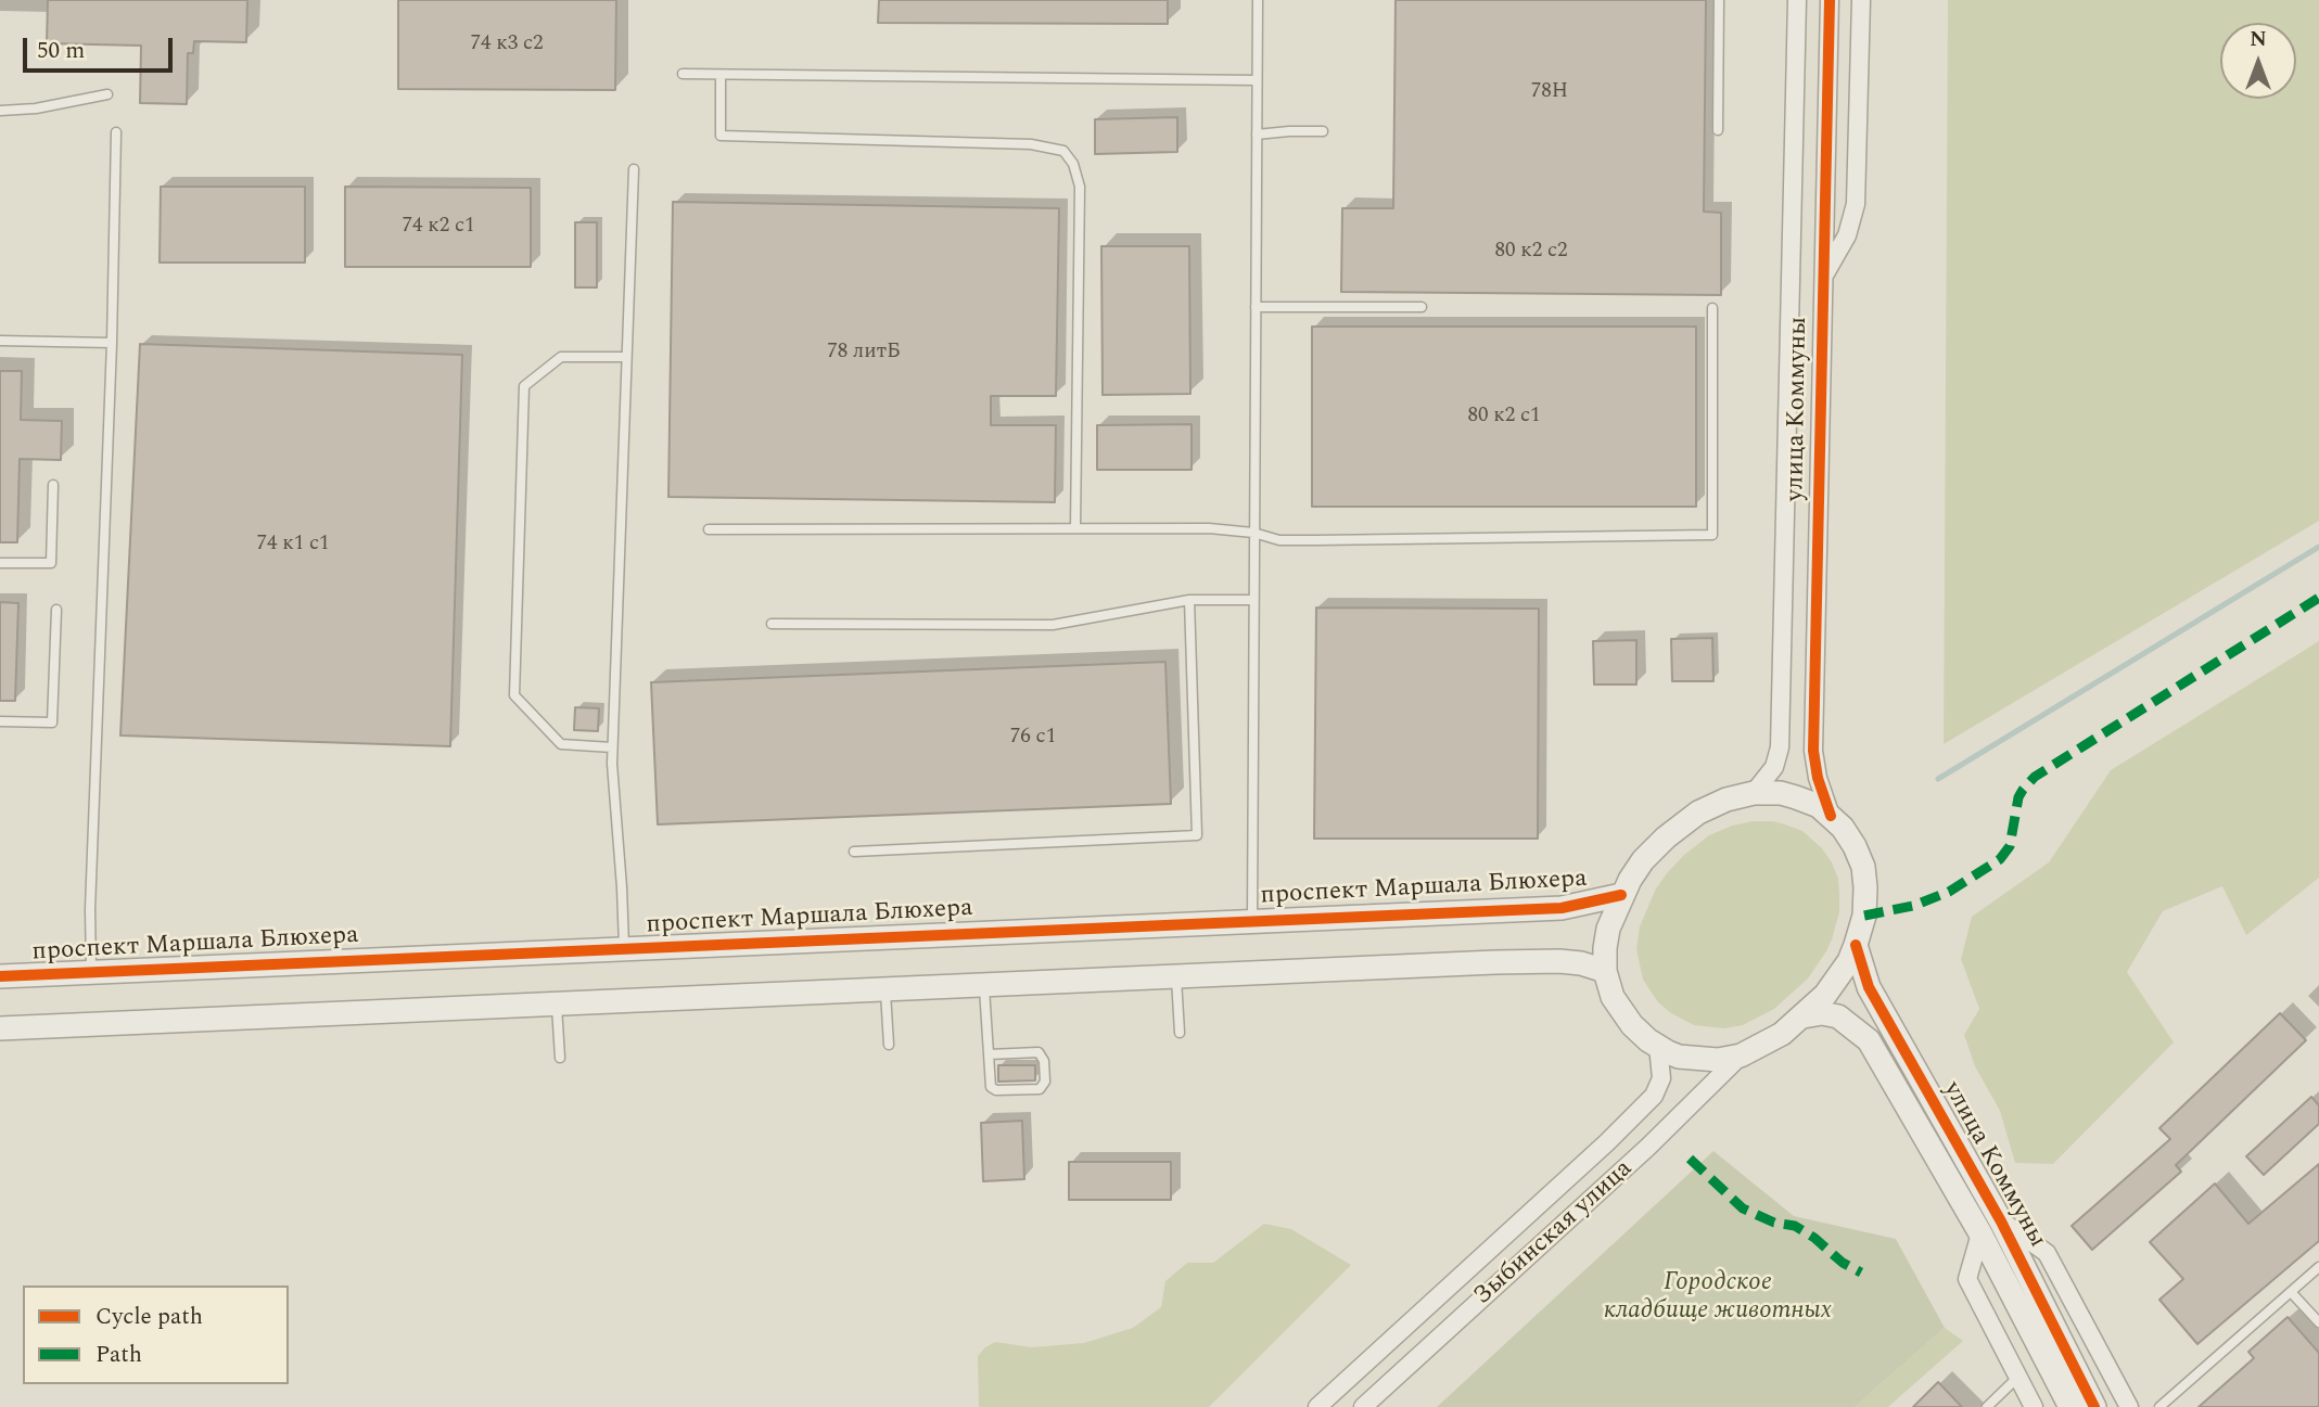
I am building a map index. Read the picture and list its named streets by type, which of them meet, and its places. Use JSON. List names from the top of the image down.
{
  "streets": {
    "street": ["улица Коммуны", "проспект Маршала Блюхера", "Зыбинская улица"]
  },
  "crossings": [
    ["улица Коммуны", "проспект Маршала Блюхера"],
    ["улица Коммуны", "Зыбинская улица"],
    ["проспект Маршала Блюхера", "Зыбинская улица"]
  ],
  "parks": ["Городское кладбище животных"],
  "house_numbers": [
    "74 к3 с2",
    "78Н",
    "74 к2 с1",
    "80 к2 с2",
    "78 литБ",
    "80 к2 с1",
    "74 к1 с1",
    "76 с1"
  ],
  "legend": ["Cycle path", "Path"],
  "scale_bar": "50 m",
  "north": "top"
}
